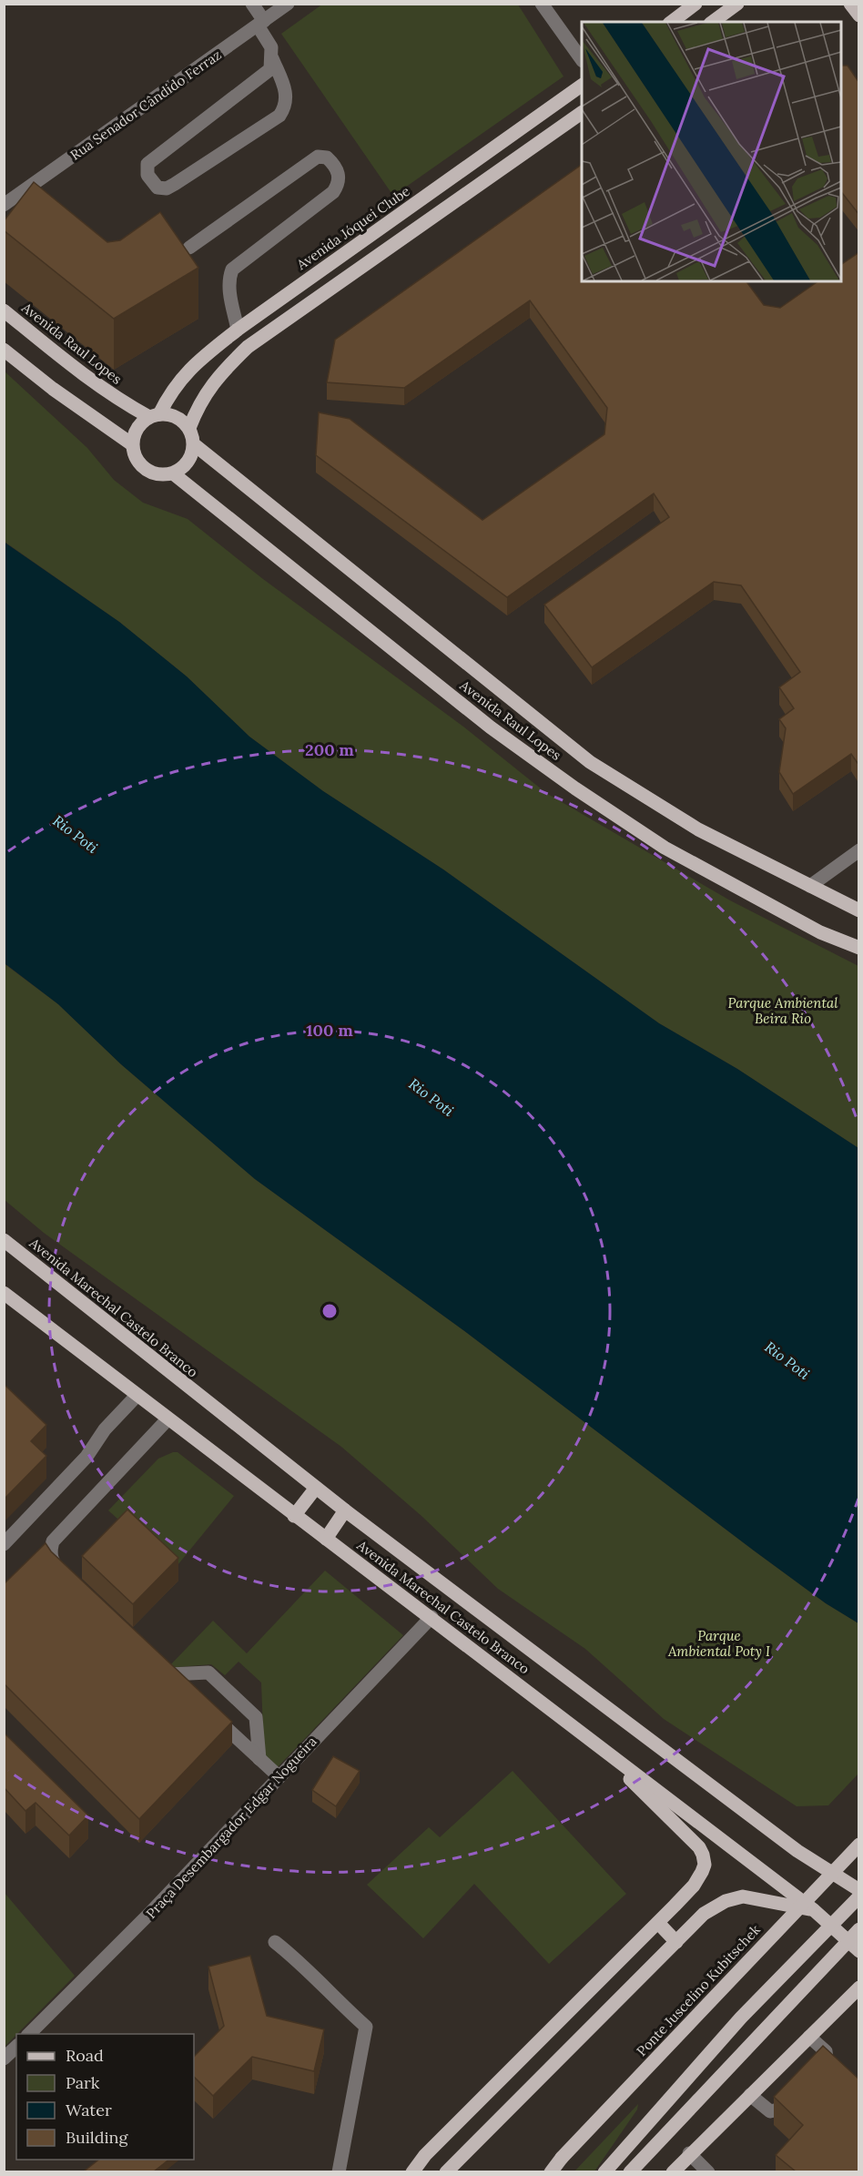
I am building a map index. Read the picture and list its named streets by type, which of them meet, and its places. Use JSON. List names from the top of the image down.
{
  "streets": {
    "main road": [
      "Avenida Jóquei Clube",
      "Avenida Raul Lopes",
      "Avenida Marechal Castelo Branco",
      "Ponte Juscelino Kubitschek"
    ],
    "street": ["Rua Senador Cândido Ferraz", "Praça Desembargador Edgar Nogueira"]
  },
  "crossings": [
    ["Avenida Jóquei Clube", "Avenida Raul Lopes"],
    ["Avenida Marechal Castelo Branco", "Praça Desembargador Edgar Nogueira"]
  ],
  "water": ["Rio Poti"],
  "parks": ["Parque Ambiental Beira Rio", "Parque Ambiental Poty I"],
  "legend": [
    "Road",
    "Park",
    "Water",
    "Building"
  ],
  "rings": ["200 m", "100 m"]
}
